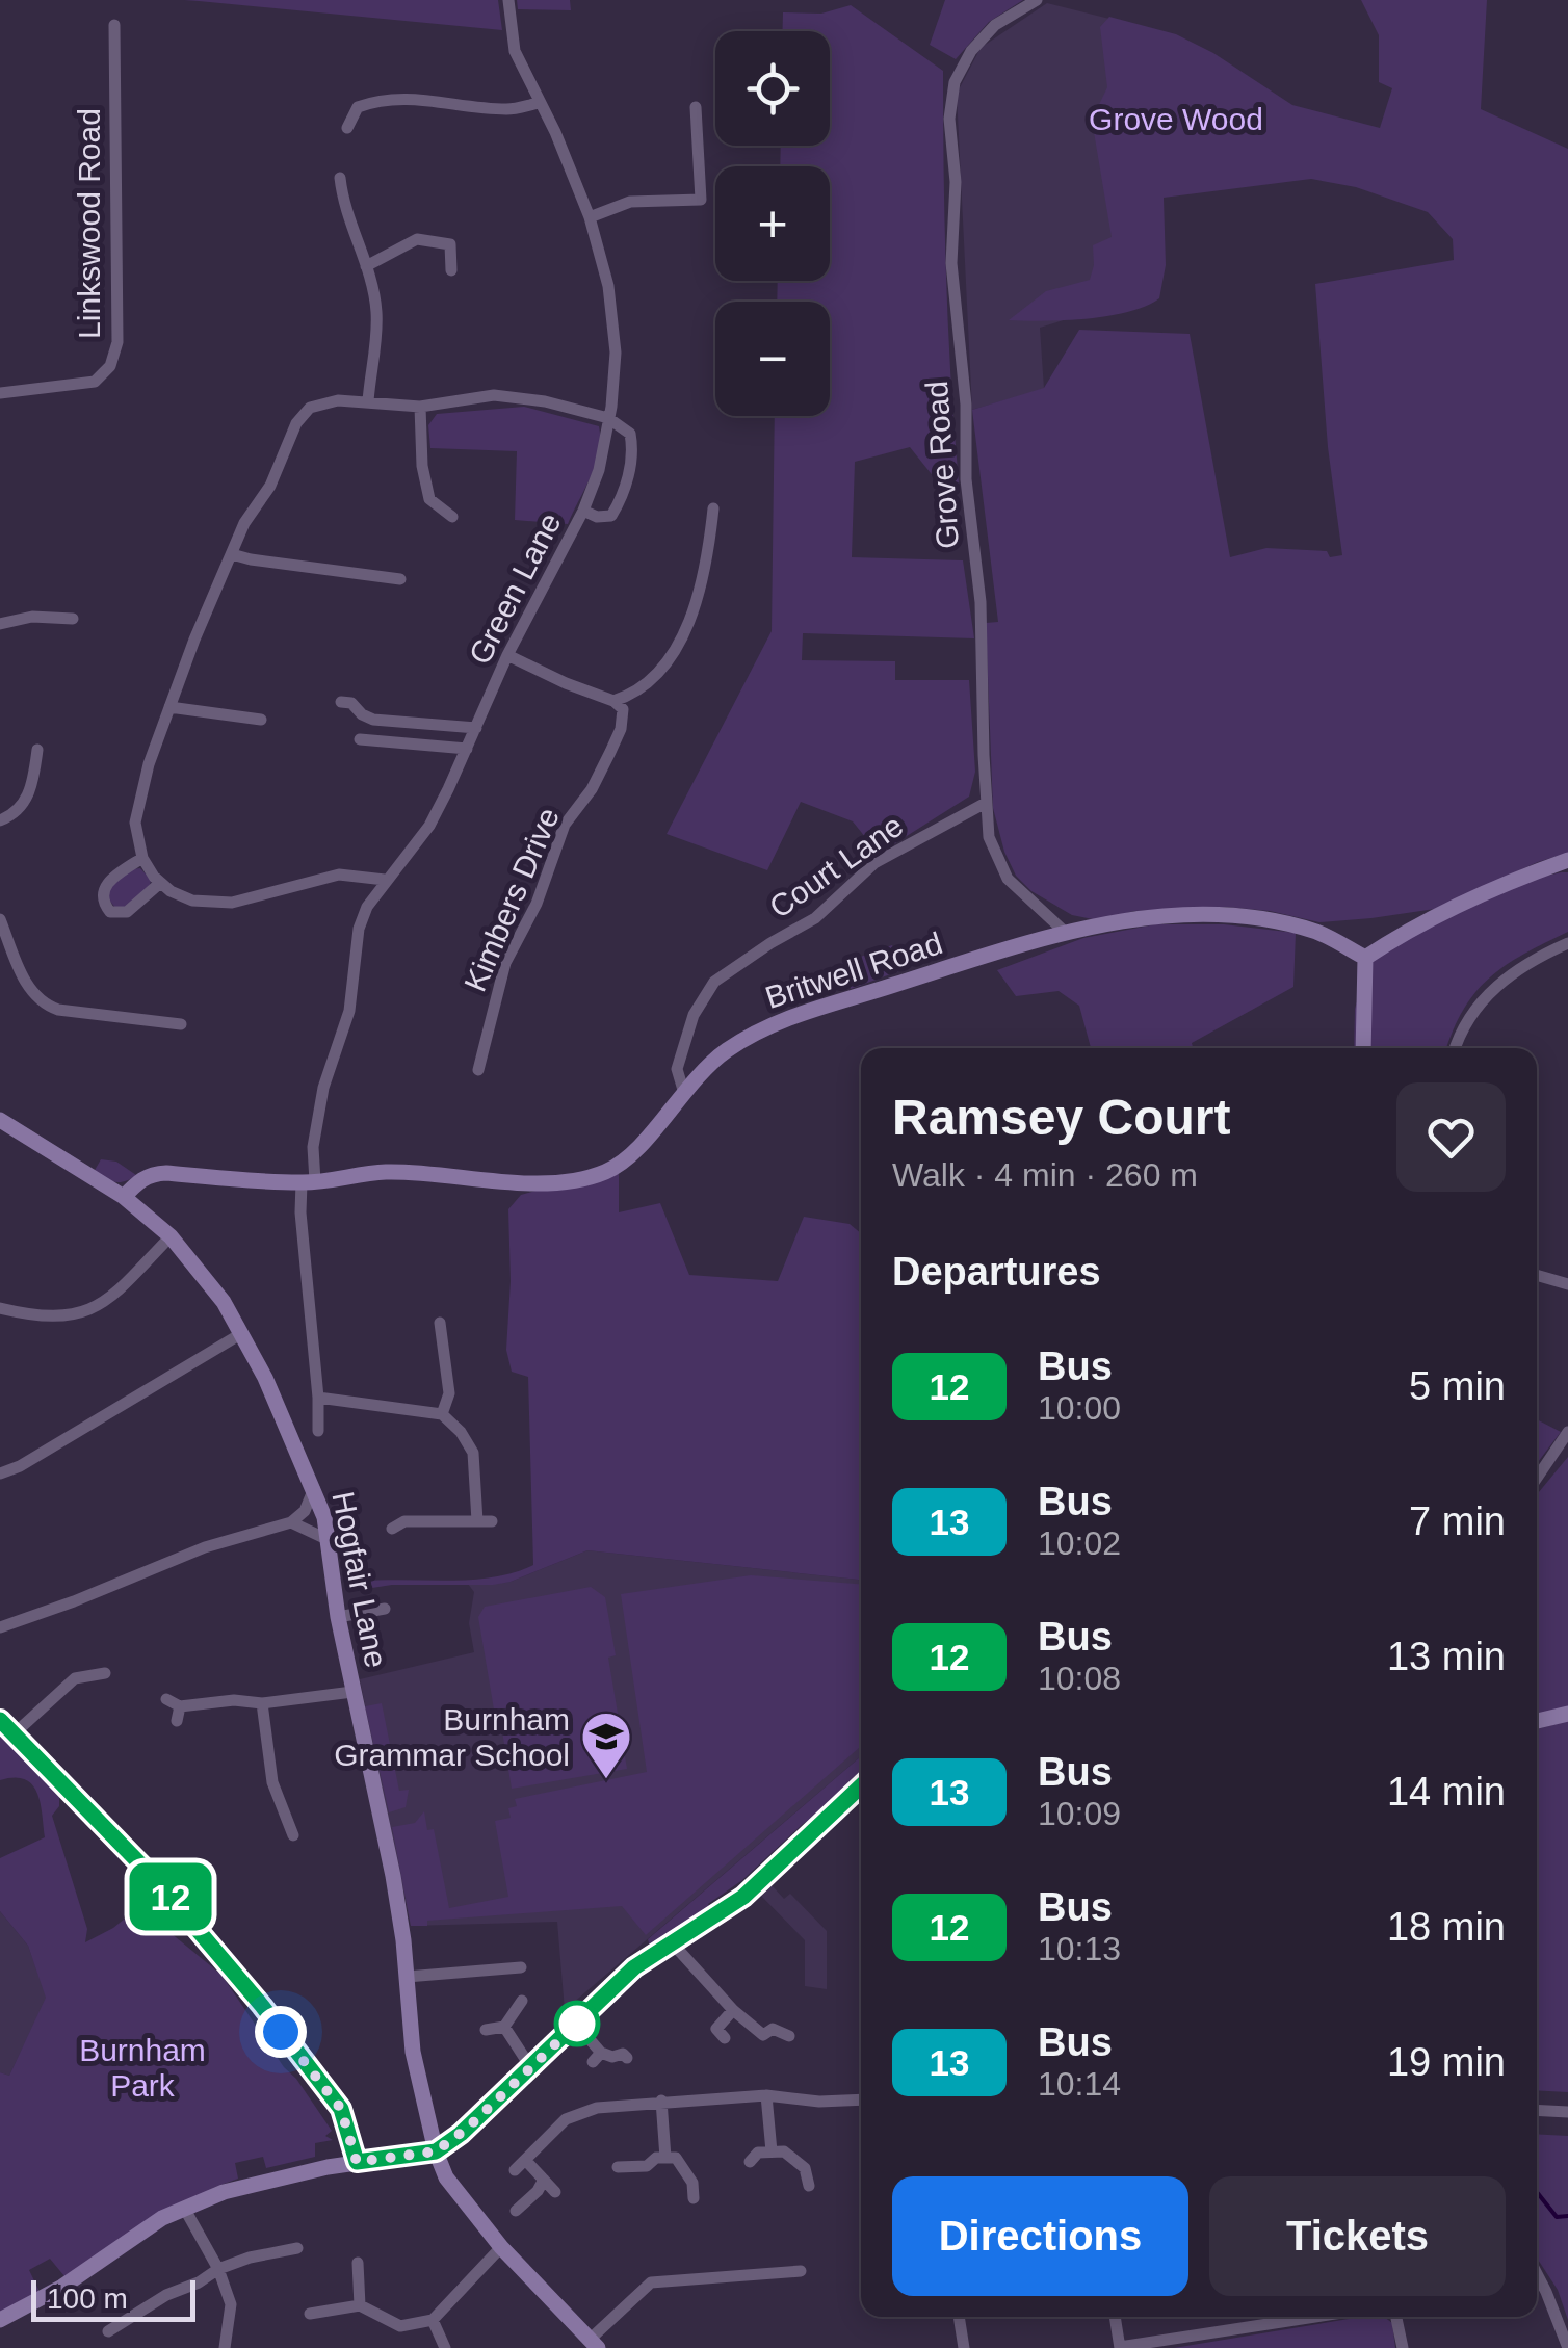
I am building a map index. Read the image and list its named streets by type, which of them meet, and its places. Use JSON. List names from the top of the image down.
{
  "streets": {
    "street": [
      "Linkswood Road",
      "Grove Road",
      "Green Lane",
      "Court Lane",
      "Kimbers Drive",
      "Britwell Road",
      "Hogfair Lane"
    ]
  },
  "crossings": [
    ["Grove Road", "Court Lane"],
    ["Grove Road", "Britwell Road"],
    ["Green Lane", "Britwell Road"],
    ["Court Lane", "Britwell Road"],
    ["Britwell Road", "Hogfair Lane"]
  ],
  "parks": ["Grove Wood", "Burnham Park"],
  "places": {
    "school or university": ["Burnham Grammar School"]
  },
  "lines": ["bus line 12"],
  "scale_bar": "100 m",
  "page": {
    "on_map": "12",
    "map_buttons": ["+", "−"],
    "heading": [
      ["Ramsey Court", "Walk · 4 min · 260 m"],
      "Departures"
    ],
    "list": [
      {
        "mark": "12",
        "name": "Bus",
        "note": "10:00",
        "value": "5 min"
      },
      {
        "mark": "13",
        "name": "Bus",
        "note": "10:02",
        "value": "7 min"
      },
      {
        "mark": "12",
        "name": "Bus",
        "note": "10:08",
        "value": "13 min"
      },
      {
        "mark": "13",
        "name": "Bus",
        "note": "10:09",
        "value": "14 min"
      },
      {
        "mark": "12",
        "name": "Bus",
        "note": "10:13",
        "value": "18 min"
      },
      {
        "mark": "13",
        "name": "Bus",
        "note": "10:14",
        "value": "19 min"
      }
    ],
    "buttons": ["Directions", "Tickets"],
    "scale": "100 m"
  }
}
